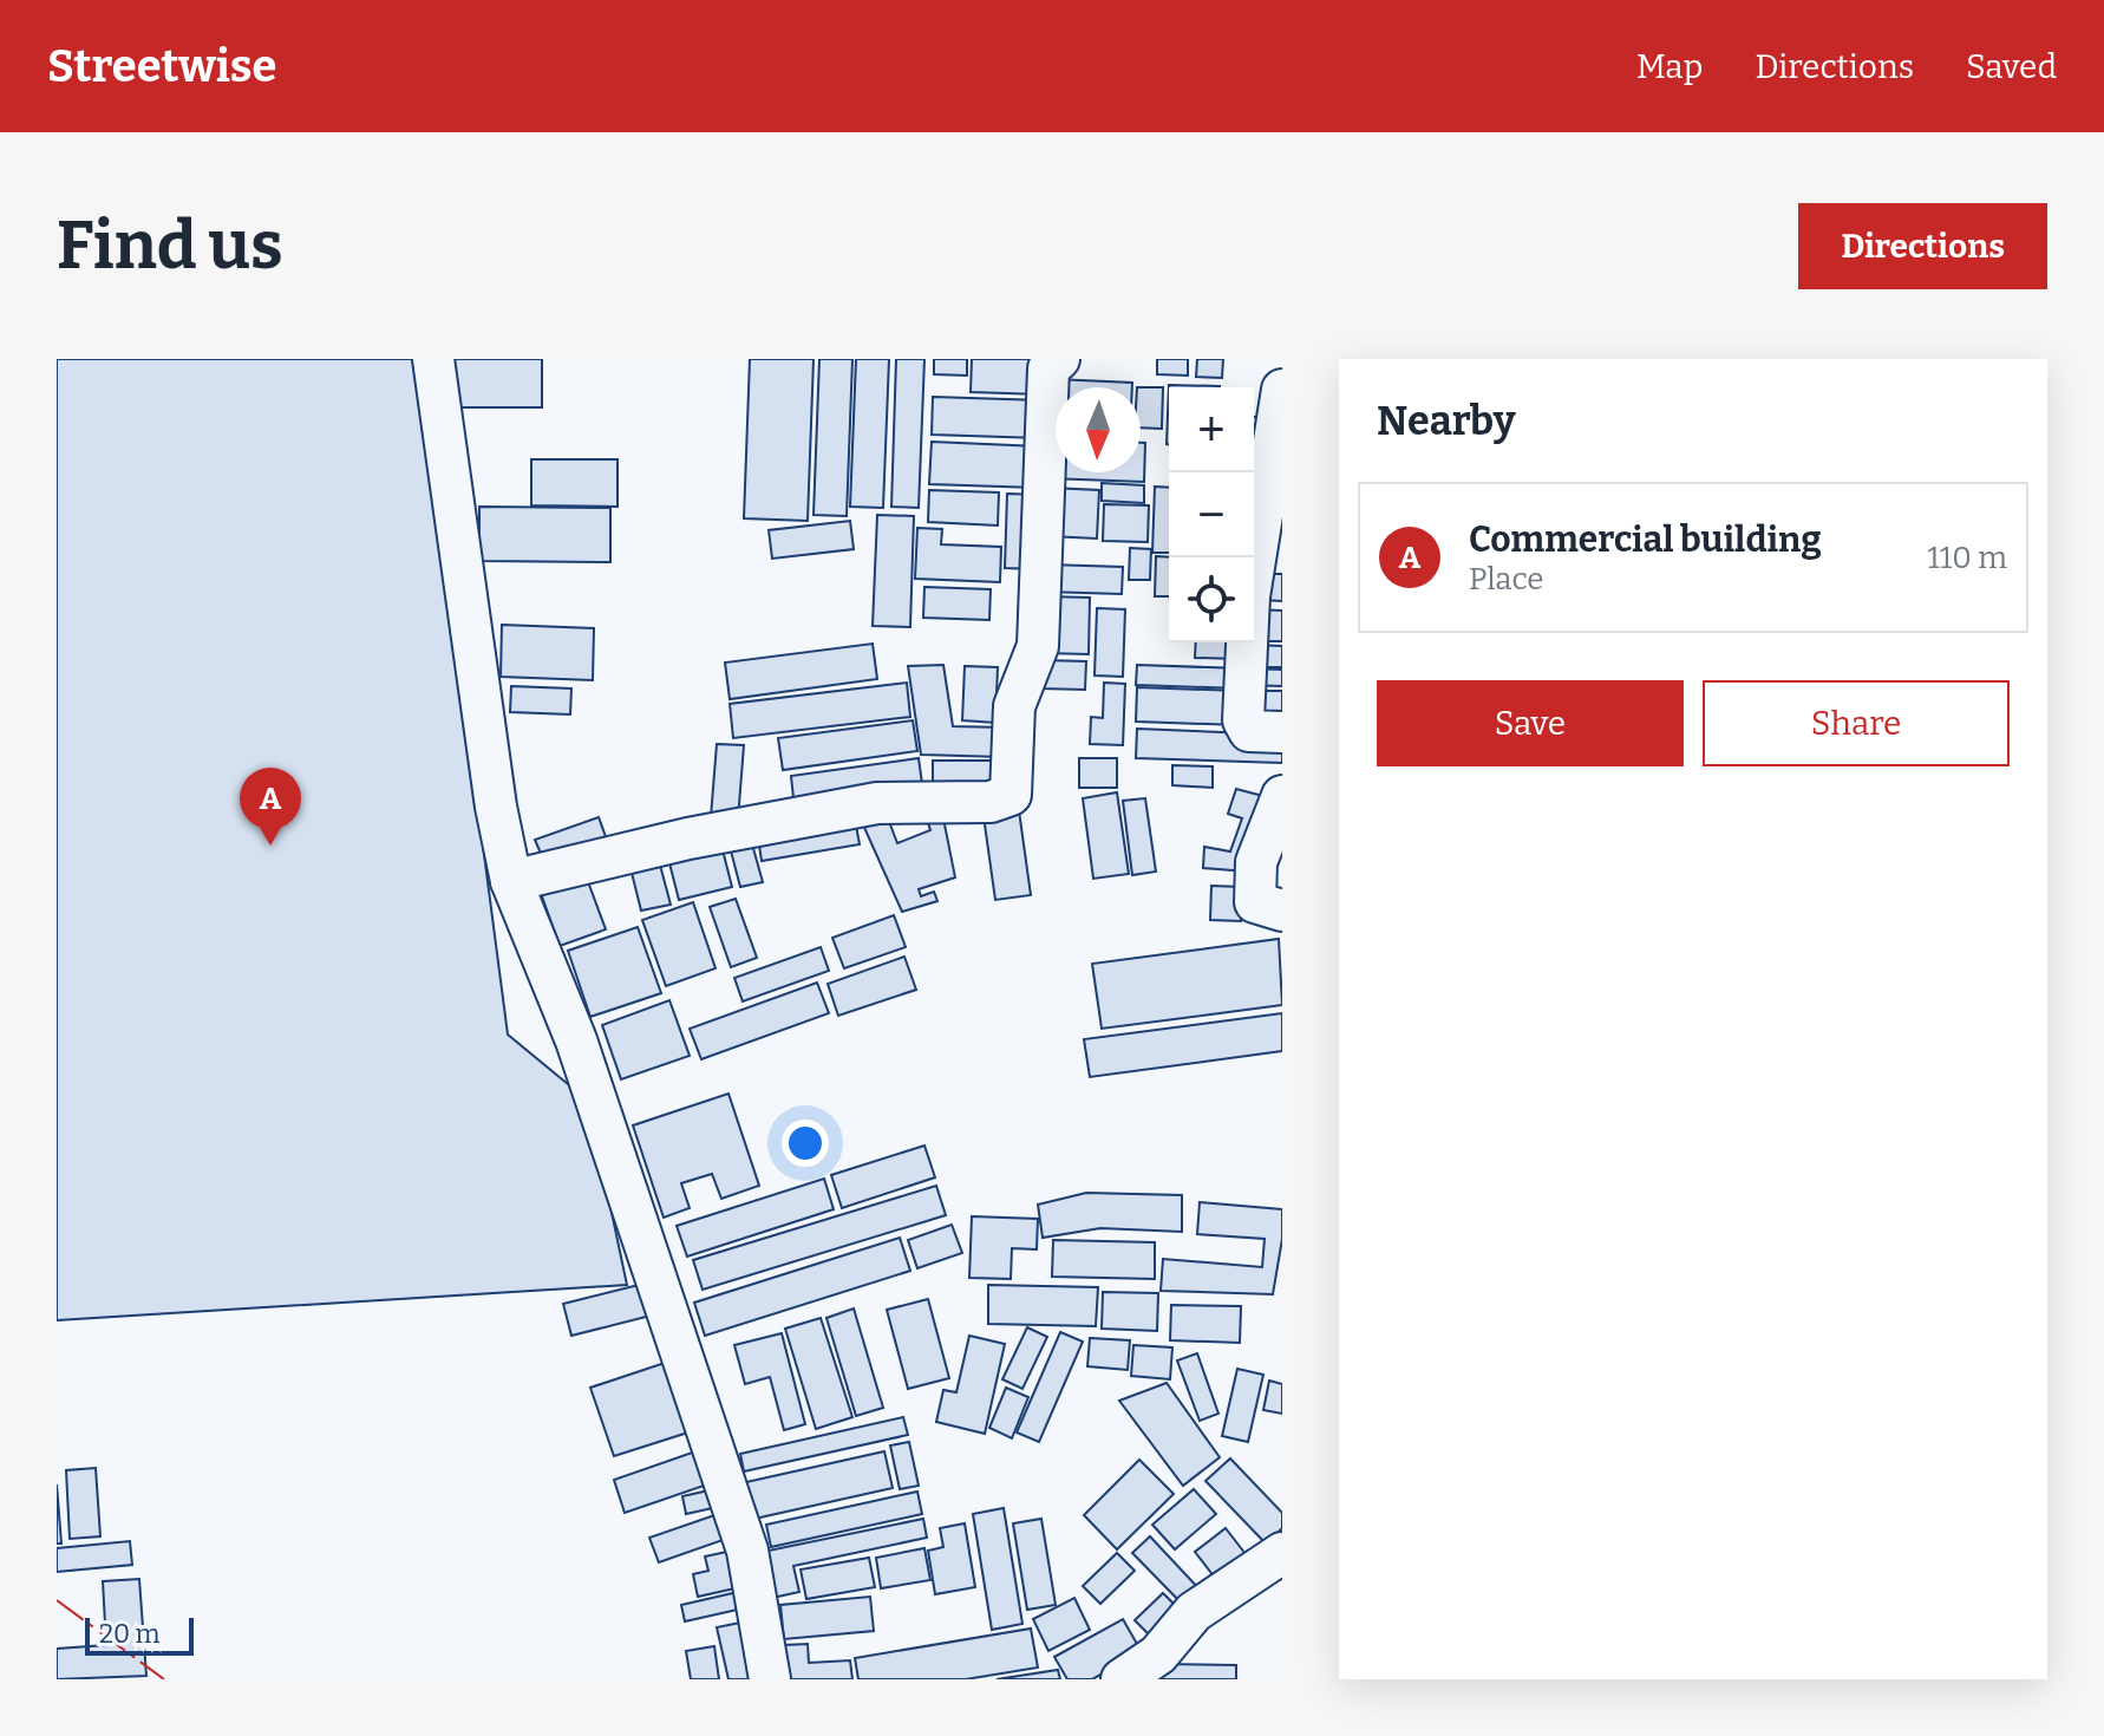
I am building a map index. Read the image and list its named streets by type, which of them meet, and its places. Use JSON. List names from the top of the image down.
{
  "scale_bar": "20 m",
  "north": "bottom",
  "page": {
    "header": "Streetwise",
    "nav": ["Map", "Directions", "Saved"],
    "buttons": [
      "Directions",
      ["Save", "Share"]
    ],
    "title": "Find us",
    "heading": "Nearby",
    "map_buttons": ["+", "−"],
    "list": [
      {
        "mark": "A",
        "name": "Commercial building",
        "note": "Place",
        "value": "110 m"
      }
    ],
    "pins": "A",
    "scale": "20 m"
  }
}
